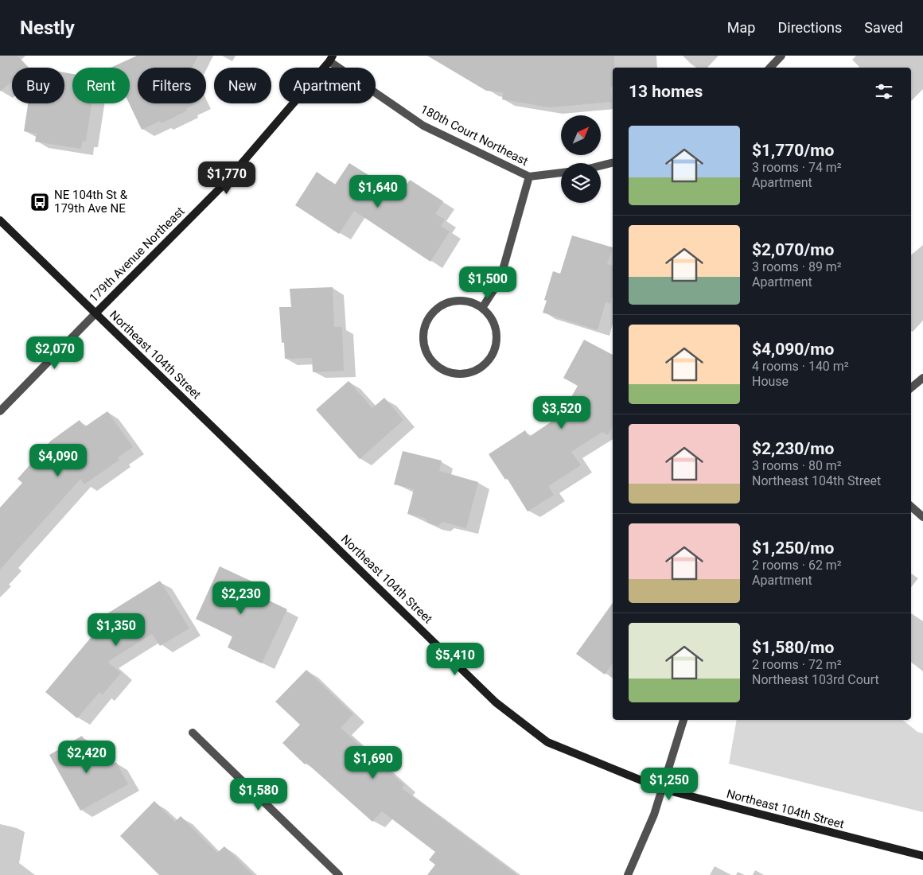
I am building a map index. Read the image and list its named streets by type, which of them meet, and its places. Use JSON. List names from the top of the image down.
{
  "streets": {
    "street": ["180th Court Northeast", "179th Avenue Northeast", "Northeast 104th Street"]
  },
  "crossings": [
    ["180th Court Northeast", "179th Avenue Northeast"],
    ["179th Avenue Northeast", "Northeast 104th Street"]
  ],
  "places": {
    "bus stop": ["NE 104th St & 179th Ave NE"]
  },
  "north": "top right",
  "page": {
    "header": "Nestly",
    "nav": ["Map", "Directions", "Saved"],
    "chip": [
      "Buy",
      "Rent",
      "Filters",
      "New",
      "Apartment"
    ],
    "heading": "13 homes",
    "list": [
      {
        "name": "$1,770/mo",
        "note": "3 rooms · 74 m² · Apartment"
      },
      {
        "name": "$2,070/mo",
        "note": "3 rooms · 89 m² · Apartment"
      },
      {
        "name": "$4,090/mo",
        "note": "4 rooms · 140 m² · House"
      },
      {
        "name": "$2,230/mo",
        "note": "3 rooms · 80 m² · Northeast 104th Street"
      },
      {
        "name": "$1,250/mo",
        "note": "2 rooms · 62 m² · Apartment"
      },
      {
        "name": "$1,580/mo",
        "note": "2 rooms · 72 m² · Northeast 103rd Court"
      }
    ],
    "price": [
      "$1,770",
      "$1,640",
      "$1,500",
      "$2,070",
      "$3,520",
      "$4,090",
      "$2,230",
      "$1,350",
      "$5,410",
      "$2,420",
      "$1,690",
      "$1,250",
      "$1,580"
    ]
  }
}
